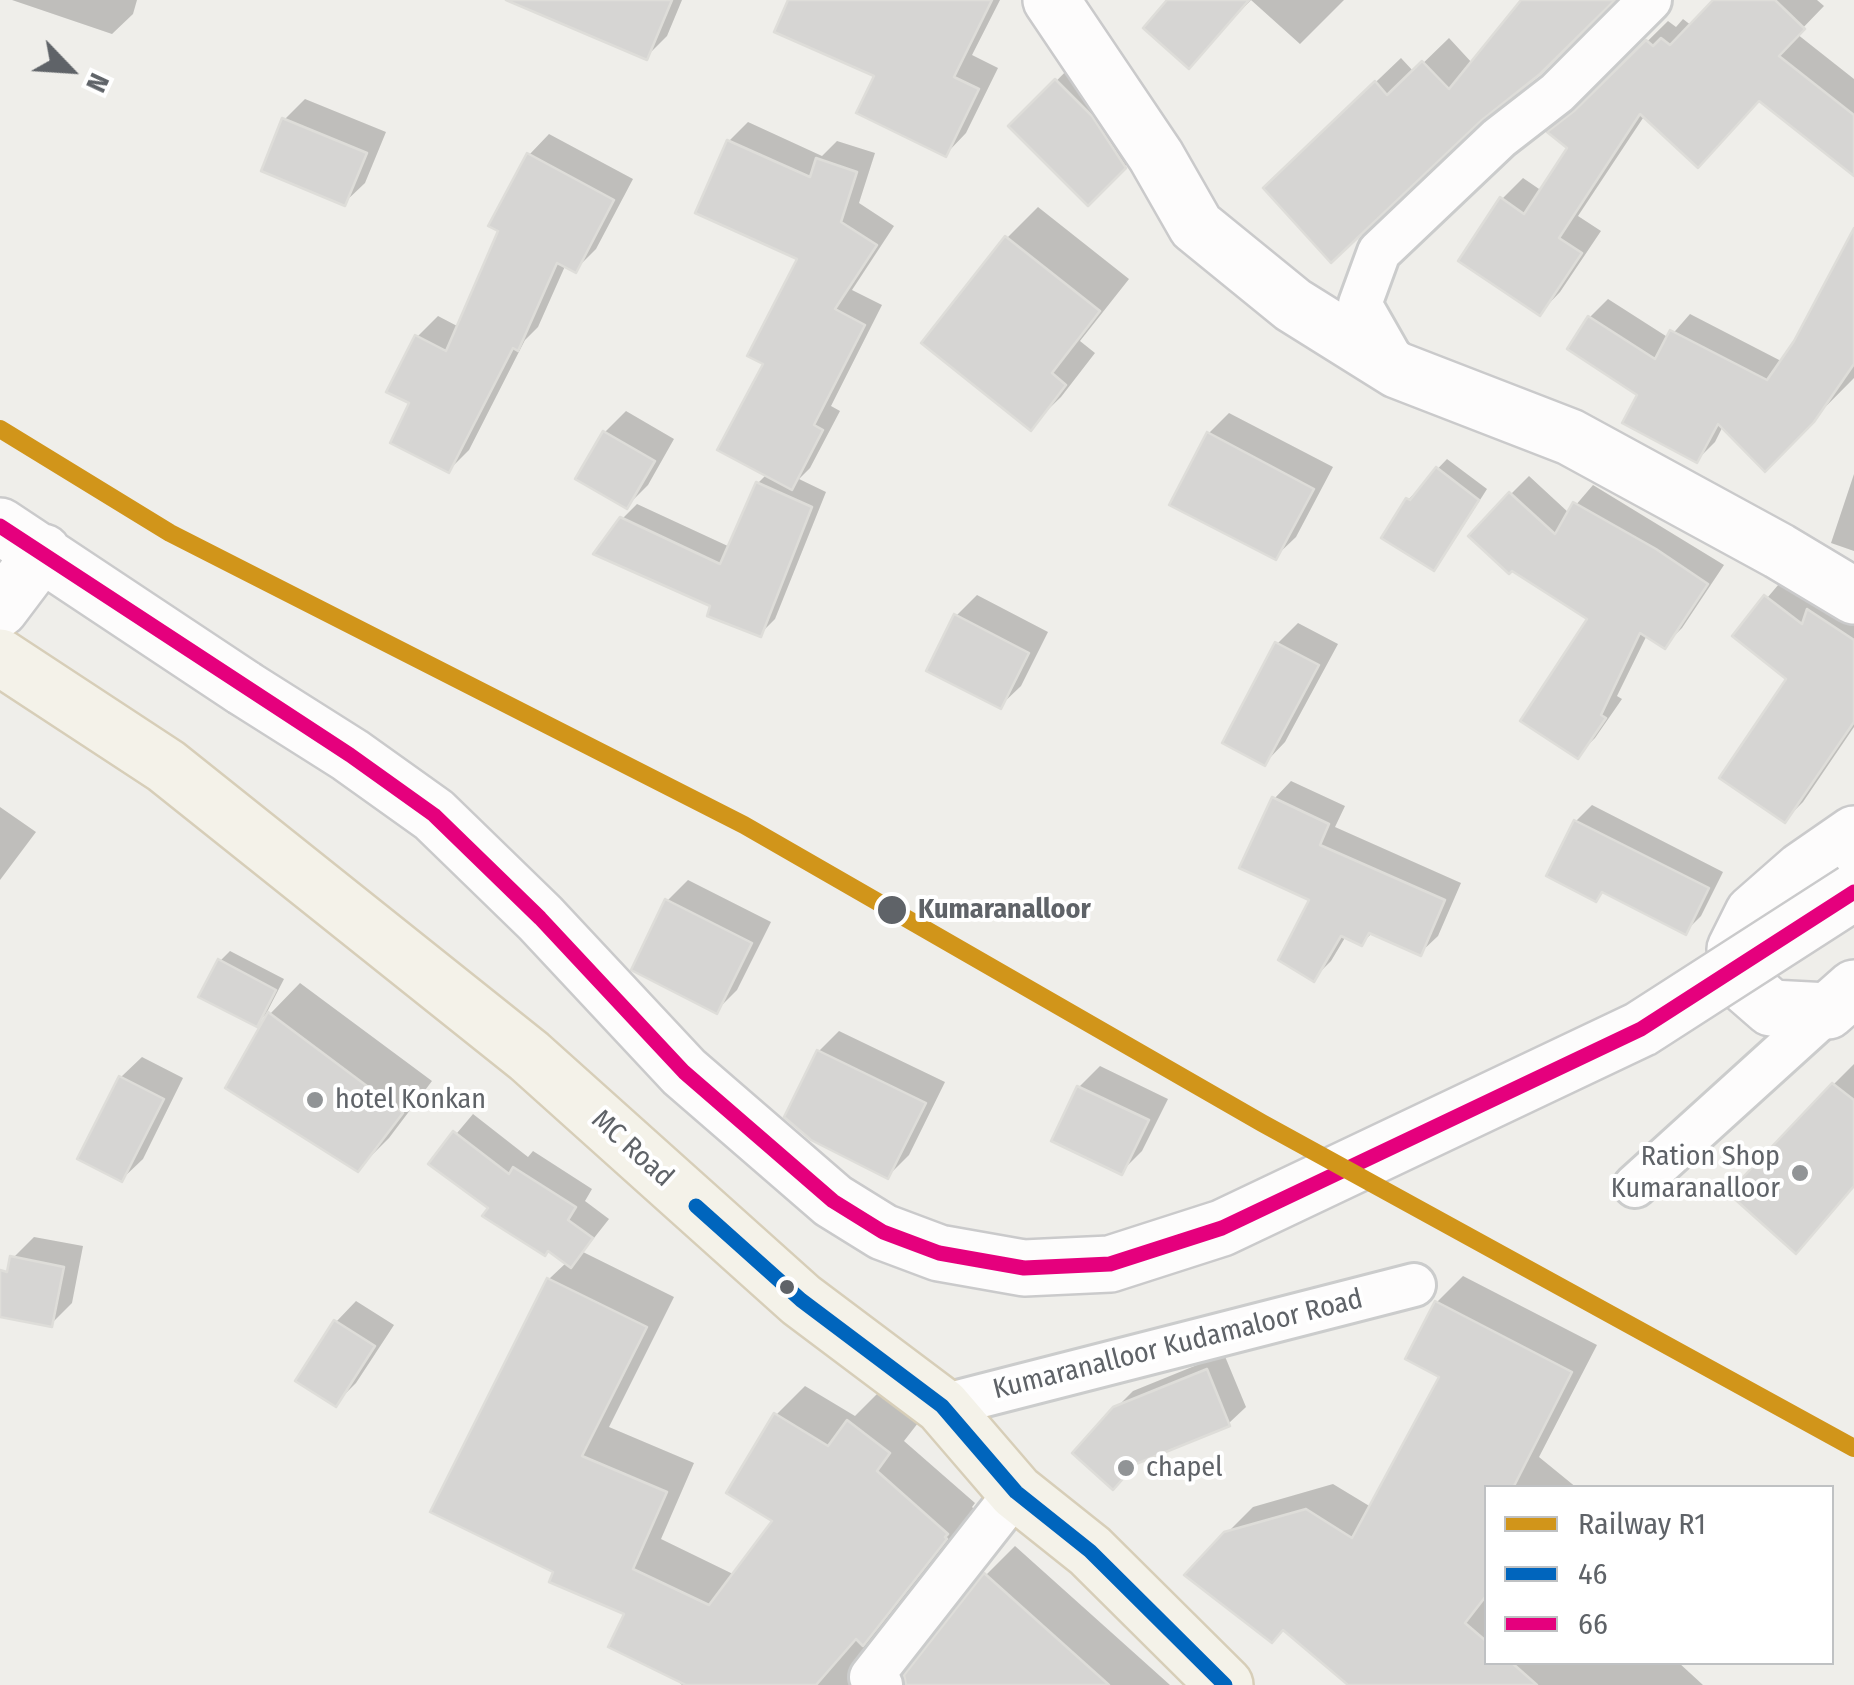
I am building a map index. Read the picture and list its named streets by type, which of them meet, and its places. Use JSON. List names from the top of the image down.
{
  "streets": {
    "main road": ["MC Road"],
    "street": ["Kumaranalloor Kudamaloor Road"]
  },
  "crossings": [
    ["MC Road", "Kumaranalloor Kudamaloor Road"]
  ],
  "places": [
    "Kumaranalloor",
    "hotel Konkan",
    "Ration Shop Kumaranalloor",
    "chapel"
  ],
  "lines": ["rail line R1", "transit line 66", "transit line 46"],
  "legend": ["Railway R1", "46", "66"],
  "north": "bottom right"
}
